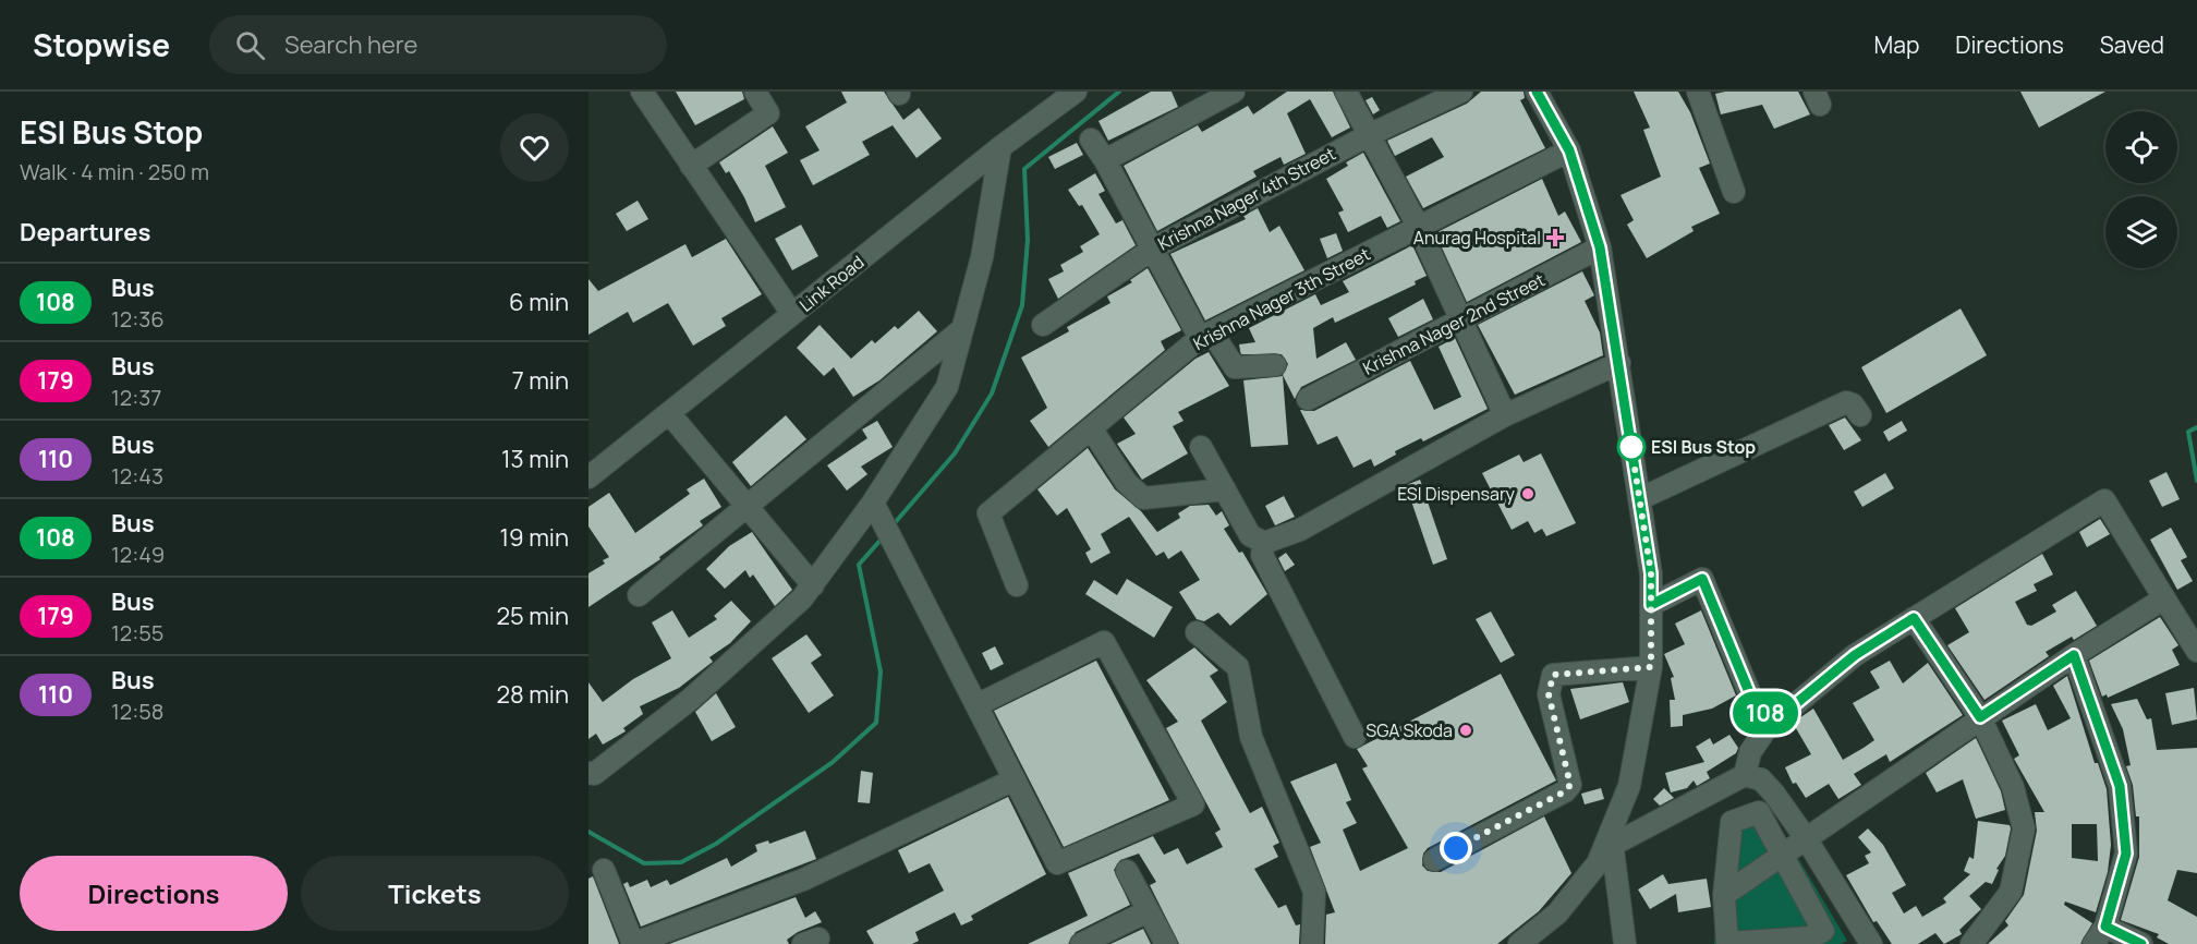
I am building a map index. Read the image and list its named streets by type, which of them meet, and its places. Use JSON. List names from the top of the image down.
{
  "streets": {
    "street": [
      "Krishna Nager 4th Street",
      "Link Road",
      "Krishna Nager 3th Street",
      "Krishna Nager 2nd Street"
    ]
  },
  "places": {
    "health": ["Anurag Hospital"],
    "other": ["ESI Bus Stop", "ESI Dispensary", "SGA Skoda"]
  },
  "lines": ["bus line 108"],
  "page": {
    "header": "Stopwise",
    "search": "Search here",
    "nav": ["Map", "Directions", "Saved"],
    "heading": [
      ["ESI Bus Stop", "Walk · 4 min · 250 m"],
      "Departures"
    ],
    "on_map": "108",
    "list": [
      {
        "mark": "108",
        "name": "Bus",
        "note": "12:36",
        "value": "6 min"
      },
      {
        "mark": "179",
        "name": "Bus",
        "note": "12:37",
        "value": "7 min"
      },
      {
        "mark": "110",
        "name": "Bus",
        "note": "12:43",
        "value": "13 min"
      },
      {
        "mark": "108",
        "name": "Bus",
        "note": "12:49",
        "value": "19 min"
      },
      {
        "mark": "179",
        "name": "Bus",
        "note": "12:55",
        "value": "25 min"
      },
      {
        "mark": "110",
        "name": "Bus",
        "note": "12:58",
        "value": "28 min"
      }
    ],
    "buttons": ["Directions", "Tickets"]
  }
}
